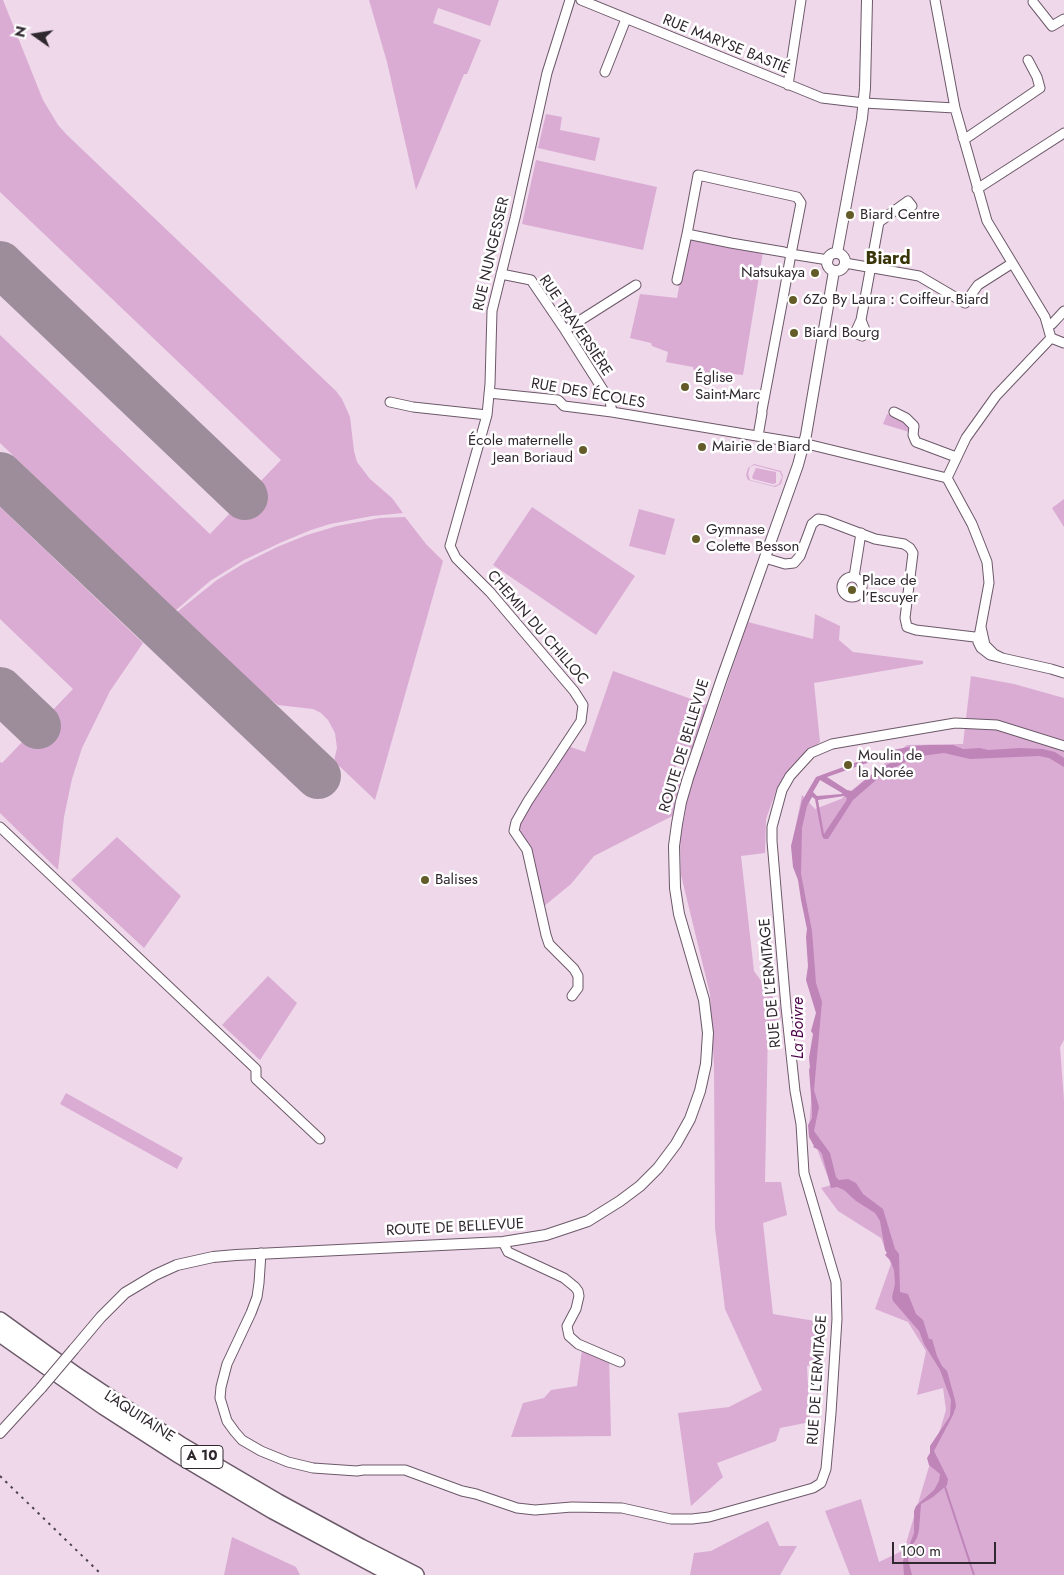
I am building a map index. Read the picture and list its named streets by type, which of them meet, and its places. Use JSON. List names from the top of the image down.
{
  "streets": {
    "highway": ["L'AQUITAINE", "A 10"],
    "street": [
      "RUE MARYSE BASTIÉ",
      "RUE NUNGESSER",
      "RUE TRAVERSIÈRE",
      "RUE DES ÉCOLES",
      "CHEMIN DU CHILLOC",
      "ROUTE DE BELLEVUE",
      "RUE DE L’ERMITAGE"
    ]
  },
  "crossings": [
    ["RUE NUNGESSER", "RUE TRAVERSIÈRE"],
    ["RUE NUNGESSER", "RUE DES ÉCOLES"],
    ["RUE NUNGESSER", "CHEMIN DU CHILLOC"],
    ["RUE TRAVERSIÈRE", "RUE DES ÉCOLES"],
    ["RUE DES ÉCOLES", "ROUTE DE BELLEVUE"],
    ["ROUTE DE BELLEVUE", "RUE DE L’ERMITAGE"]
  ],
  "districts": ["Biard"],
  "water": ["La Boivre"],
  "places": [
    "Biard Centre",
    "Natsukaya",
    "6Zo By Laura : Coiffeur Biard",
    "Biard Bourg",
    "Église Saint-Marc",
    "Mairie de Biard",
    "École maternelle Jean Boriaud",
    "Gymnase Colette Besson",
    "Place de l’Escuyer",
    "Moulin de la Norée",
    "Balises"
  ],
  "scale_bar": "100 m",
  "north": "left"
}
